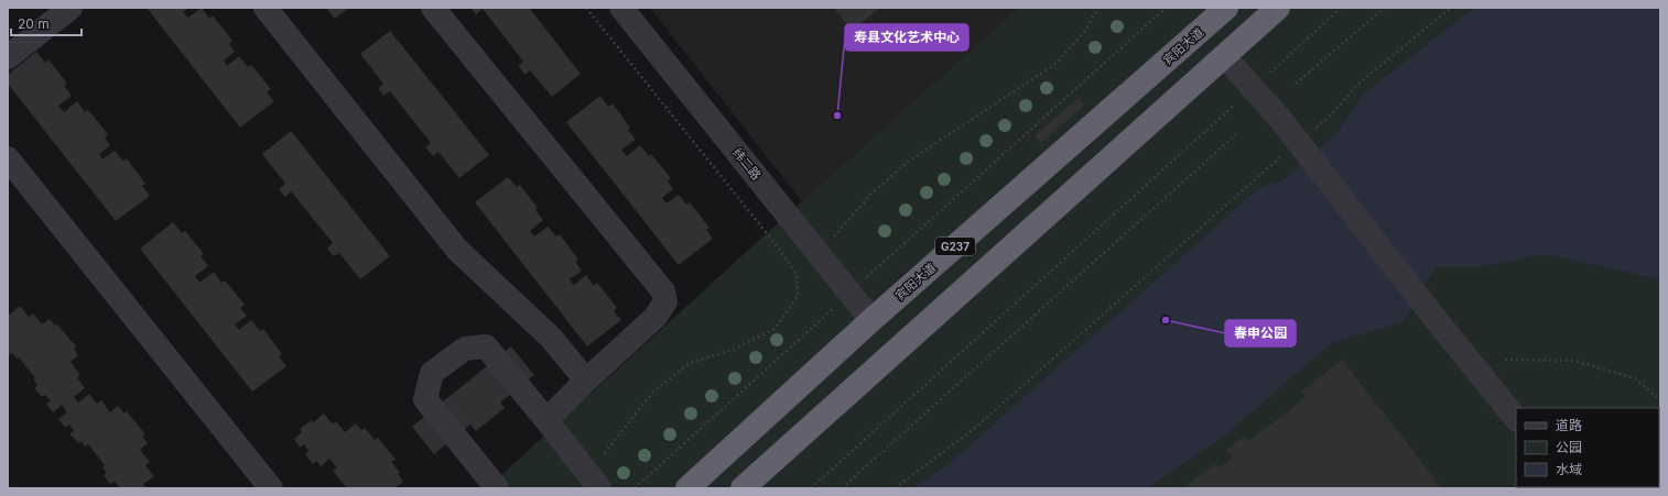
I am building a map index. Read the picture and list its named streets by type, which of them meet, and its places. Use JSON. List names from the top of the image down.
{
  "streets": {
    "highway": ["宾阳大道", "G237"],
    "street": ["纬二路"]
  },
  "crossings": [
    ["宾阳大道", "纬二路"]
  ],
  "places": ["寿县文化艺术中心", "春申公园"],
  "legend": ["道路", "公园", "水域"],
  "scale_bar": "20 m"
}
